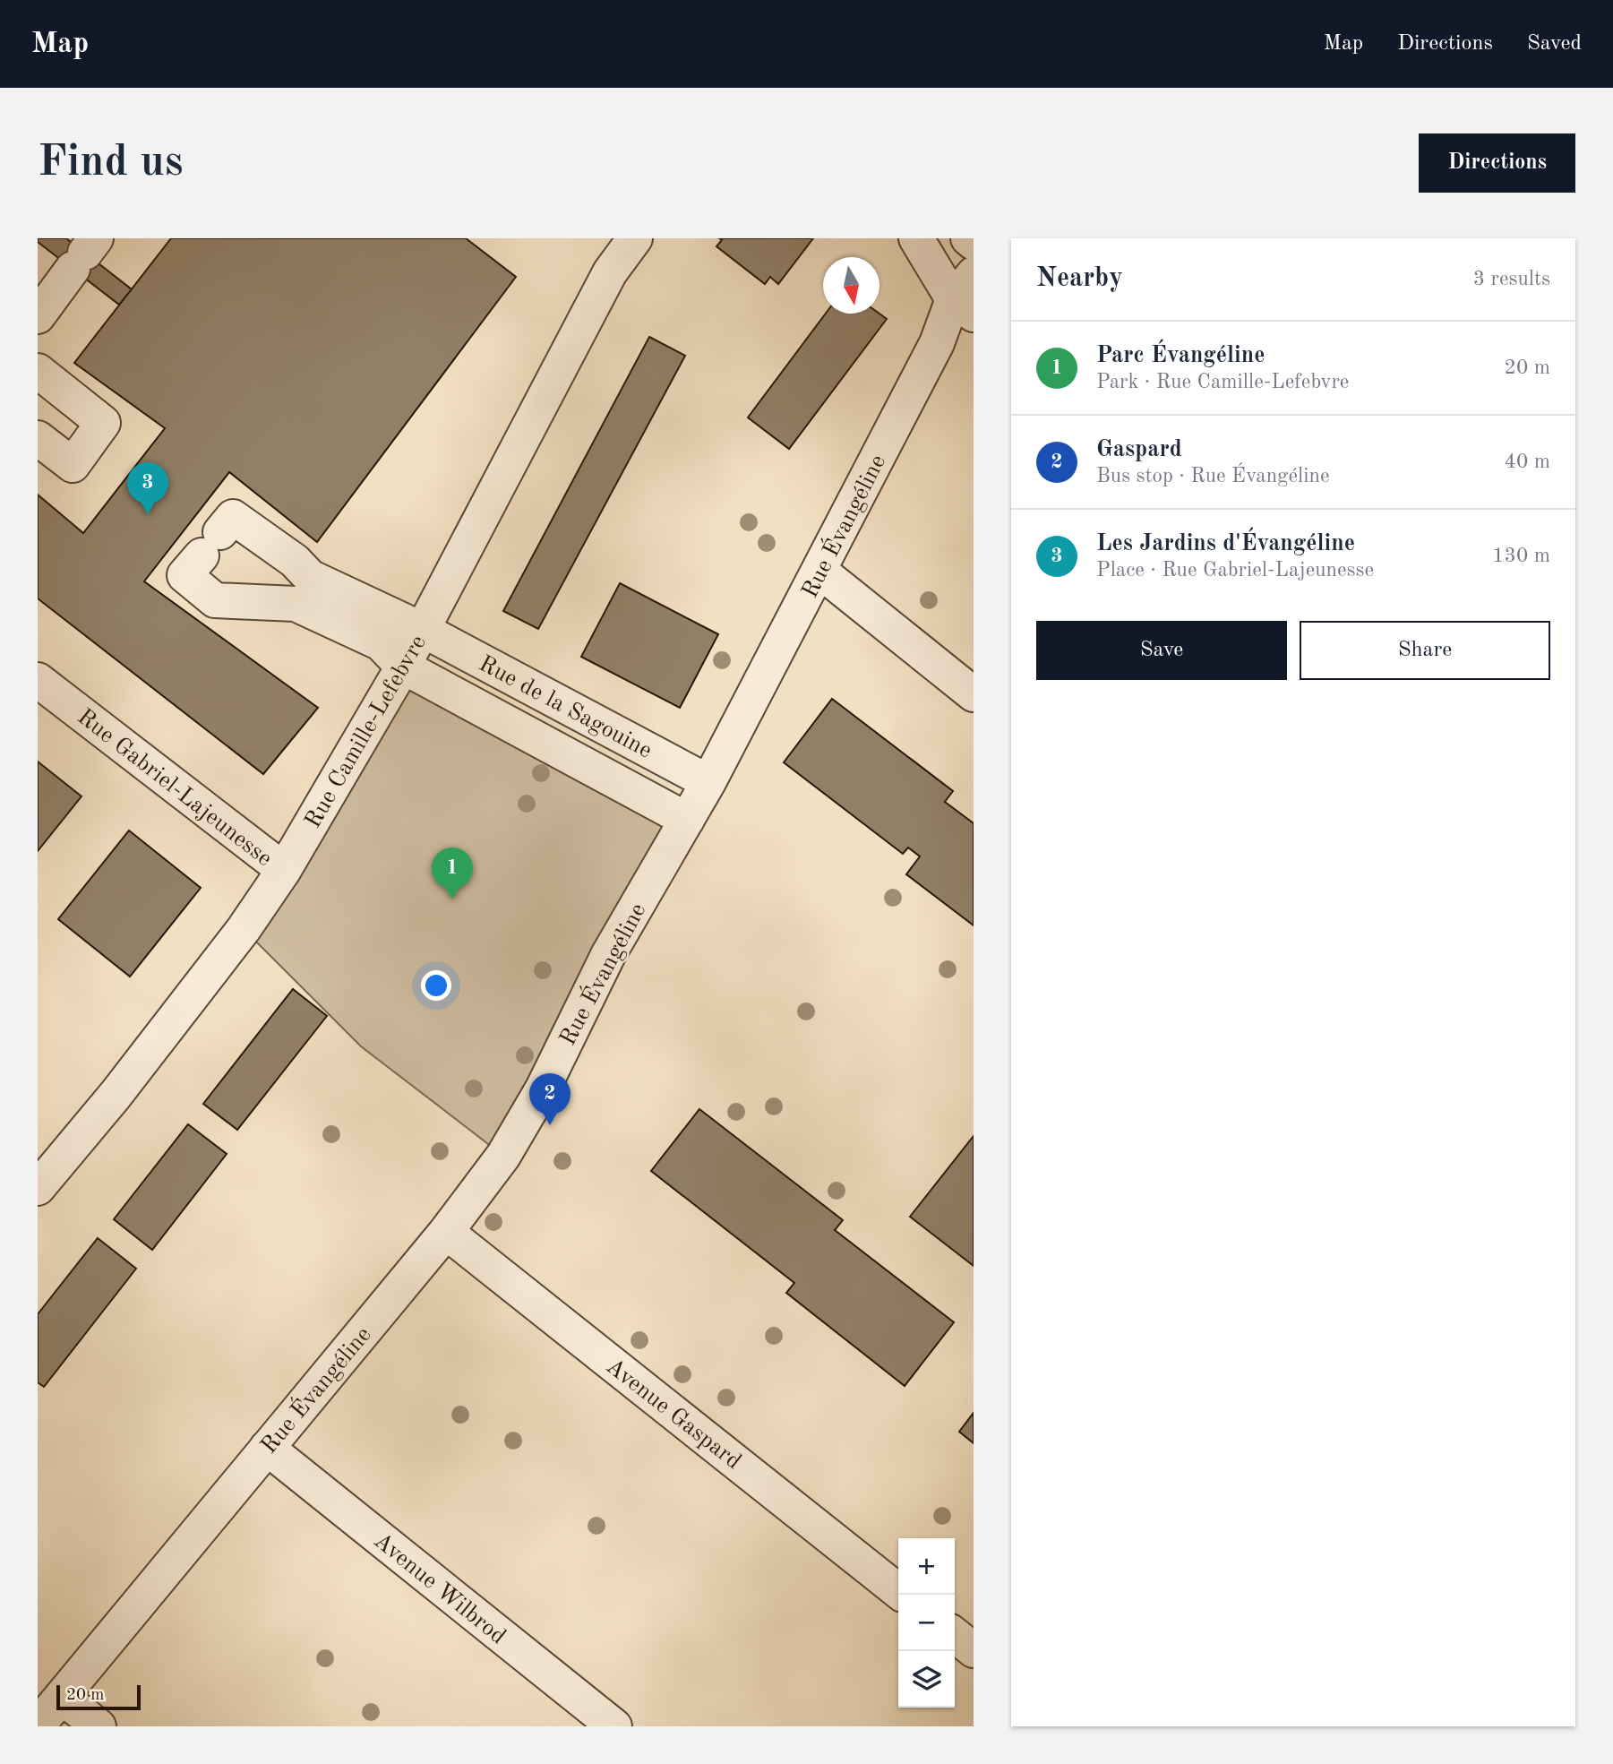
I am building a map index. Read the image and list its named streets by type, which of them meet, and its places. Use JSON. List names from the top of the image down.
{
  "streets": {
    "street": [
      "Rue Évangéline",
      "Rue de la Sagouine",
      "Rue Camille-Lefebvre",
      "Rue Gabriel-Lajeunesse",
      "Avenue Gaspard",
      "Avenue Wilbrod"
    ]
  },
  "crossings": [
    ["Rue Évangéline", "Rue de la Sagouine"],
    ["Rue Évangéline", "Avenue Gaspard"],
    ["Rue Évangéline", "Avenue Wilbrod"],
    ["Rue de la Sagouine", "Rue Camille-Lefebvre"],
    ["Rue Camille-Lefebvre", "Rue Gabriel-Lajeunesse"]
  ],
  "scale_bar": "20 m",
  "north": "bottom",
  "page": {
    "header": "Map",
    "nav": ["Map", "Directions", "Saved"],
    "buttons": [
      "Directions",
      ["Save", "Share"]
    ],
    "title": "Find us",
    "heading": ["Nearby", "3 results"],
    "list": [
      {
        "mark": "1",
        "name": "Parc Évangéline",
        "note": "Park · Rue Camille-Lefebvre",
        "value": "20 m"
      },
      {
        "mark": "2",
        "name": "Gaspard",
        "note": "Bus stop · Rue Évangéline",
        "value": "40 m"
      },
      {
        "mark": "3",
        "name": "Les Jardins d'Évangéline",
        "note": "Place · Rue Gabriel-Lajeunesse",
        "value": "130 m"
      }
    ],
    "pins": ["3", "1", "2"],
    "map_buttons": ["+", "−"],
    "scale": "20 m"
  }
}
